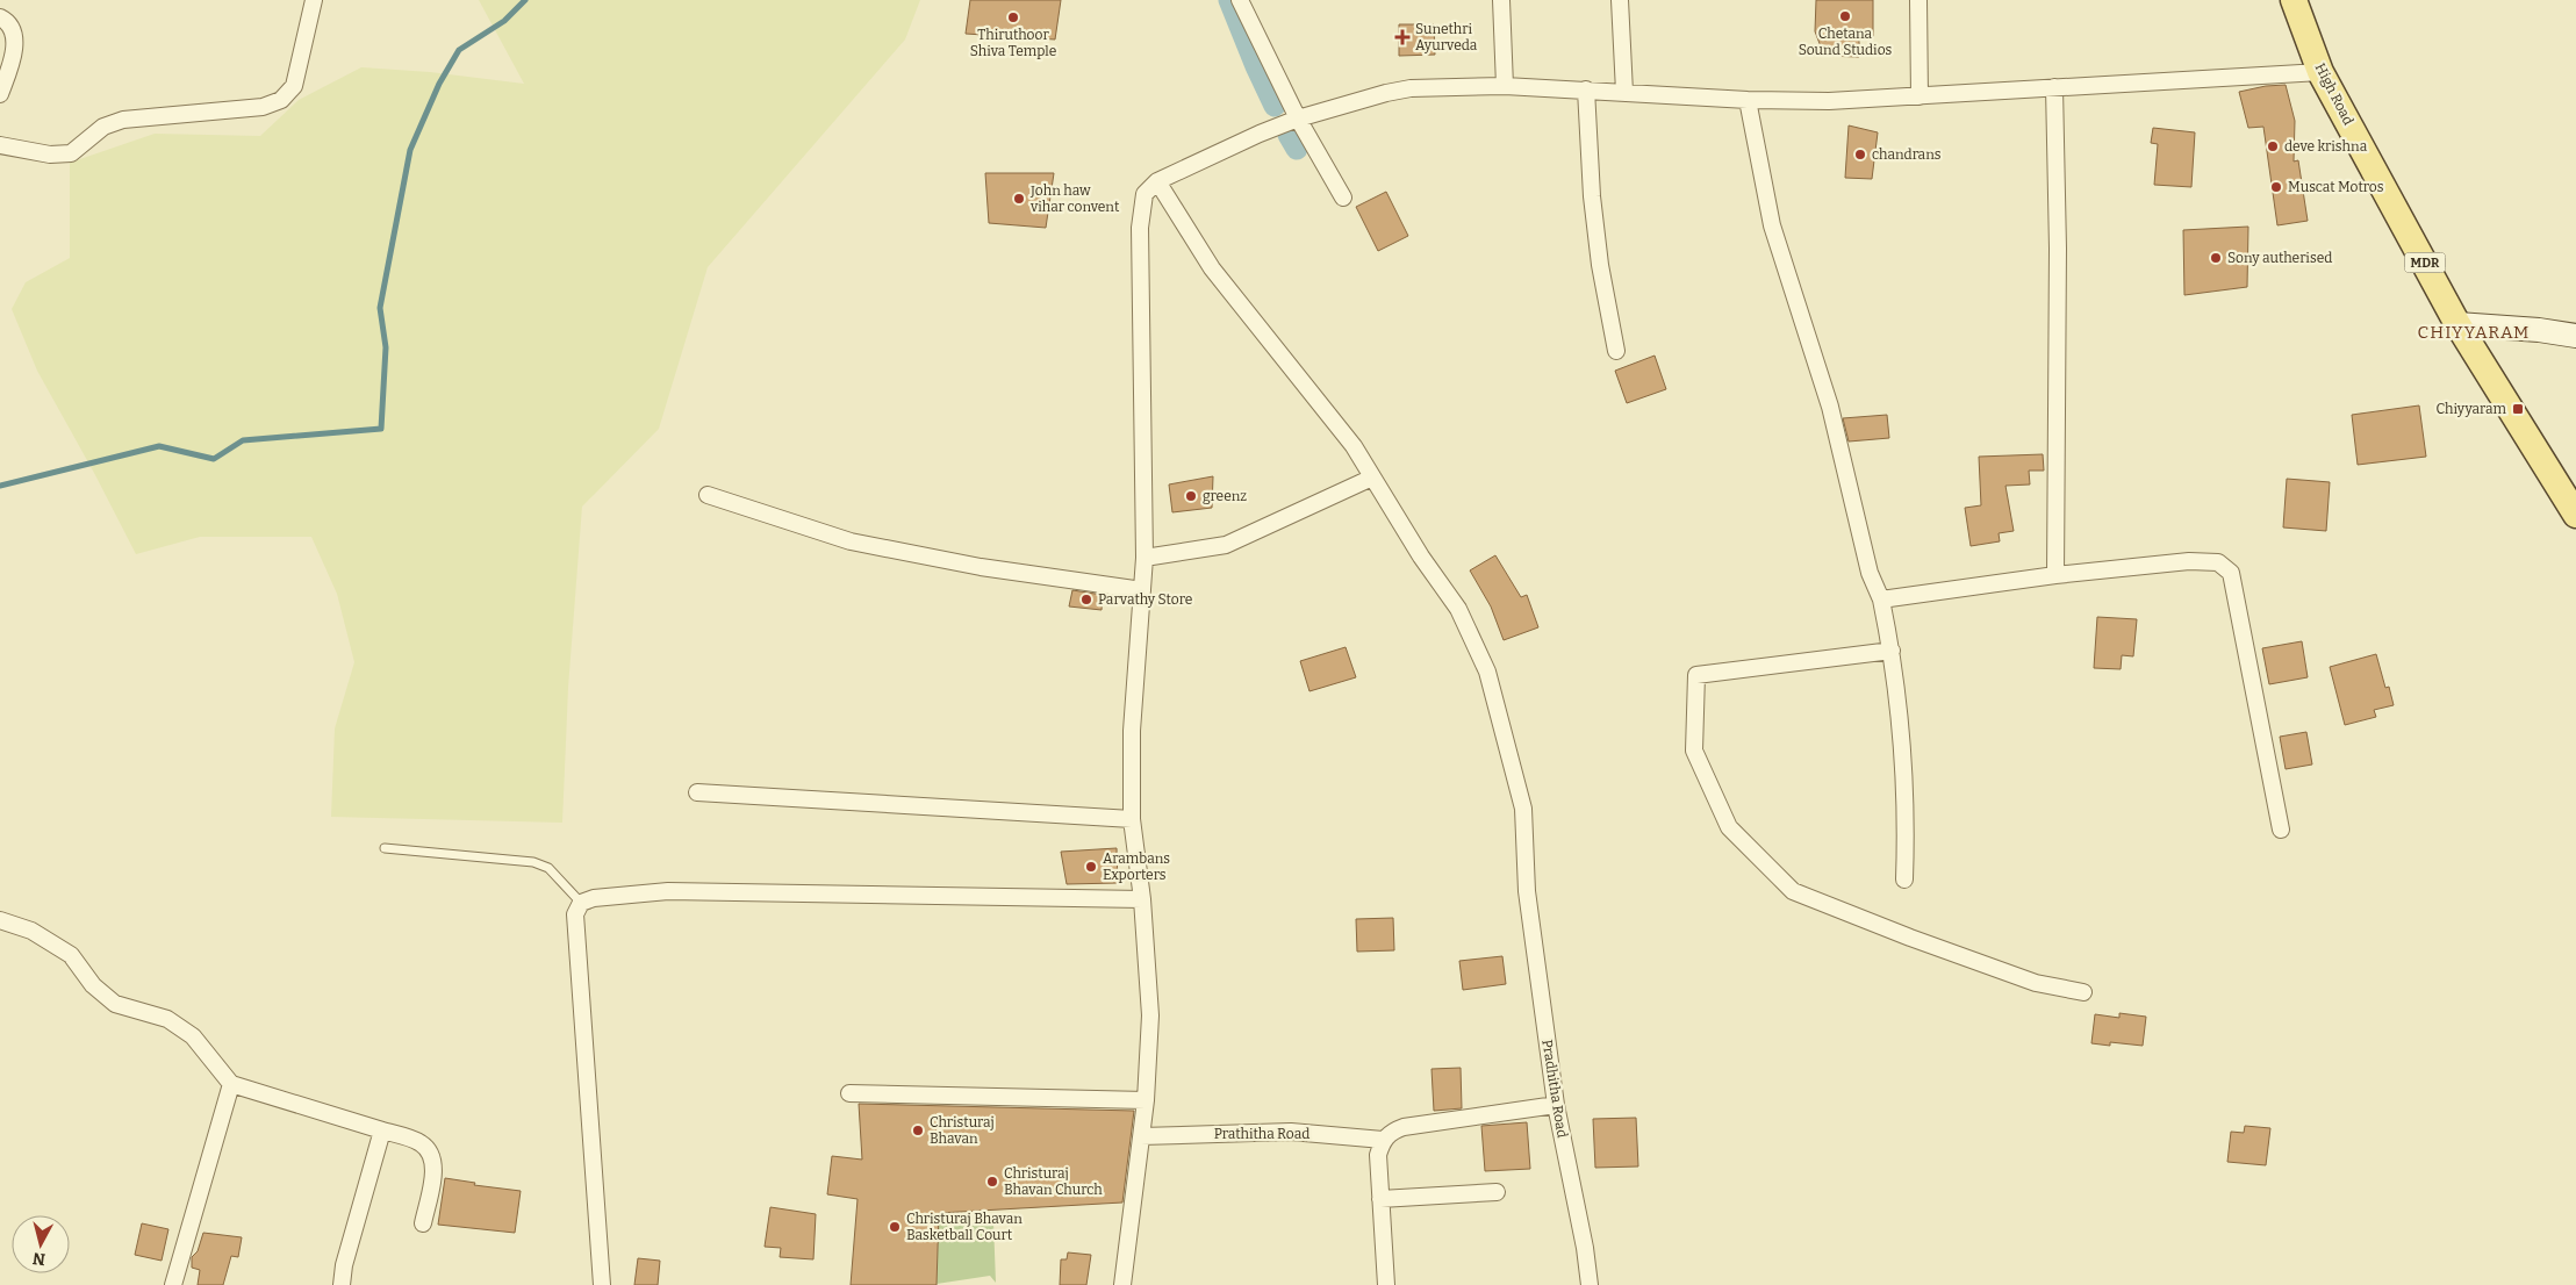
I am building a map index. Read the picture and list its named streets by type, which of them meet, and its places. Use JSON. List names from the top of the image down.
{
  "streets": {
    "main road": ["High Road", "MDR"],
    "street": ["Pradhitha Road", "Prathitha Road"]
  },
  "districts": ["CHIYYARAM"],
  "places": {
    "other": [
      "Chetana Sound Studios",
      "Thiruthoor Shiva Temple",
      "deve krishna",
      "chandrans",
      "Muscat Motros",
      "John haw vihar convent",
      "Sony autherised",
      "greenz",
      "Parvathy Store",
      "Arambans Exporters",
      "Christuraj Bhavan",
      "Christuraj Bhavan Church",
      "Christuraj Bhavan Basketball Court"
    ],
    "health": ["Sunethri Ayurveda"],
    "transit": ["Chiyyaram"]
  },
  "north": "bottom"
}
